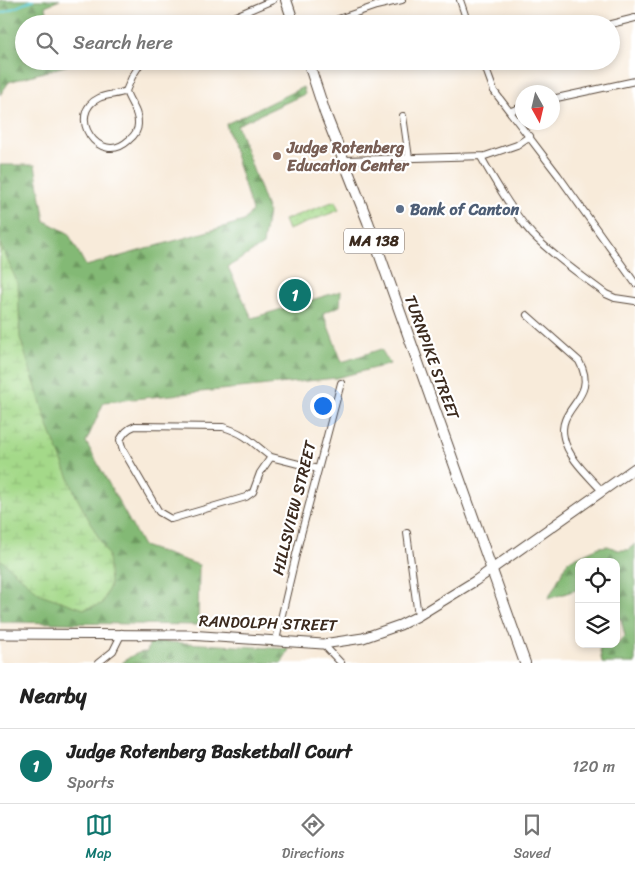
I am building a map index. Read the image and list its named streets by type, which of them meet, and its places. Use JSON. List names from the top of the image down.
{
  "streets": {
    "main road": ["MA 138", "TURNPIKE STREET", "RANDOLPH STREET"],
    "street": ["HILLSVIEW STREET"]
  },
  "crossings": [
    ["TURNPIKE STREET", "RANDOLPH STREET"],
    ["HILLSVIEW STREET", "RANDOLPH STREET"]
  ],
  "places": ["Judge Rotenberg Education Center", "Bank of Canton"],
  "north": "bottom",
  "page": {
    "search": "Search here",
    "pins": "1",
    "heading": "Nearby",
    "list": [
      {
        "mark": "1",
        "name": "Judge Rotenberg Basketball Court",
        "note": "Sports",
        "value": "120 m"
      }
    ],
    "nav": ["Map", "Directions", "Saved"]
  }
}
